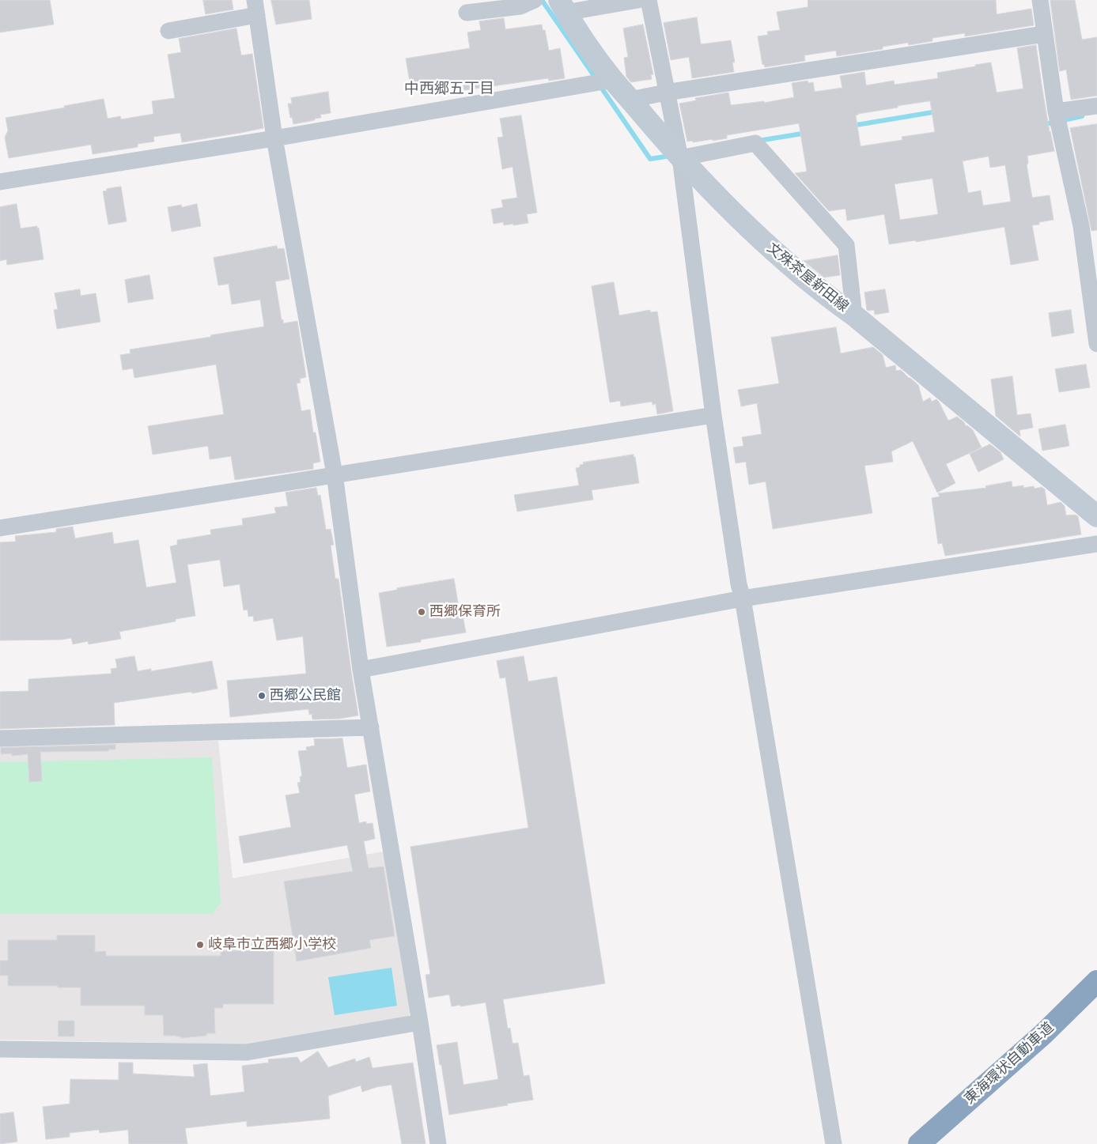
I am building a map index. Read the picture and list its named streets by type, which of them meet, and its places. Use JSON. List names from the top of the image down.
{
  "streets": {
    "highway": ["東海環状自動車道"],
    "main road": ["文殊茶屋新田線"]
  },
  "districts": ["中西郷五丁目"],
  "places": ["西郷保育所", "西郷公民館", "岐阜市立西郷小学校"]
}
